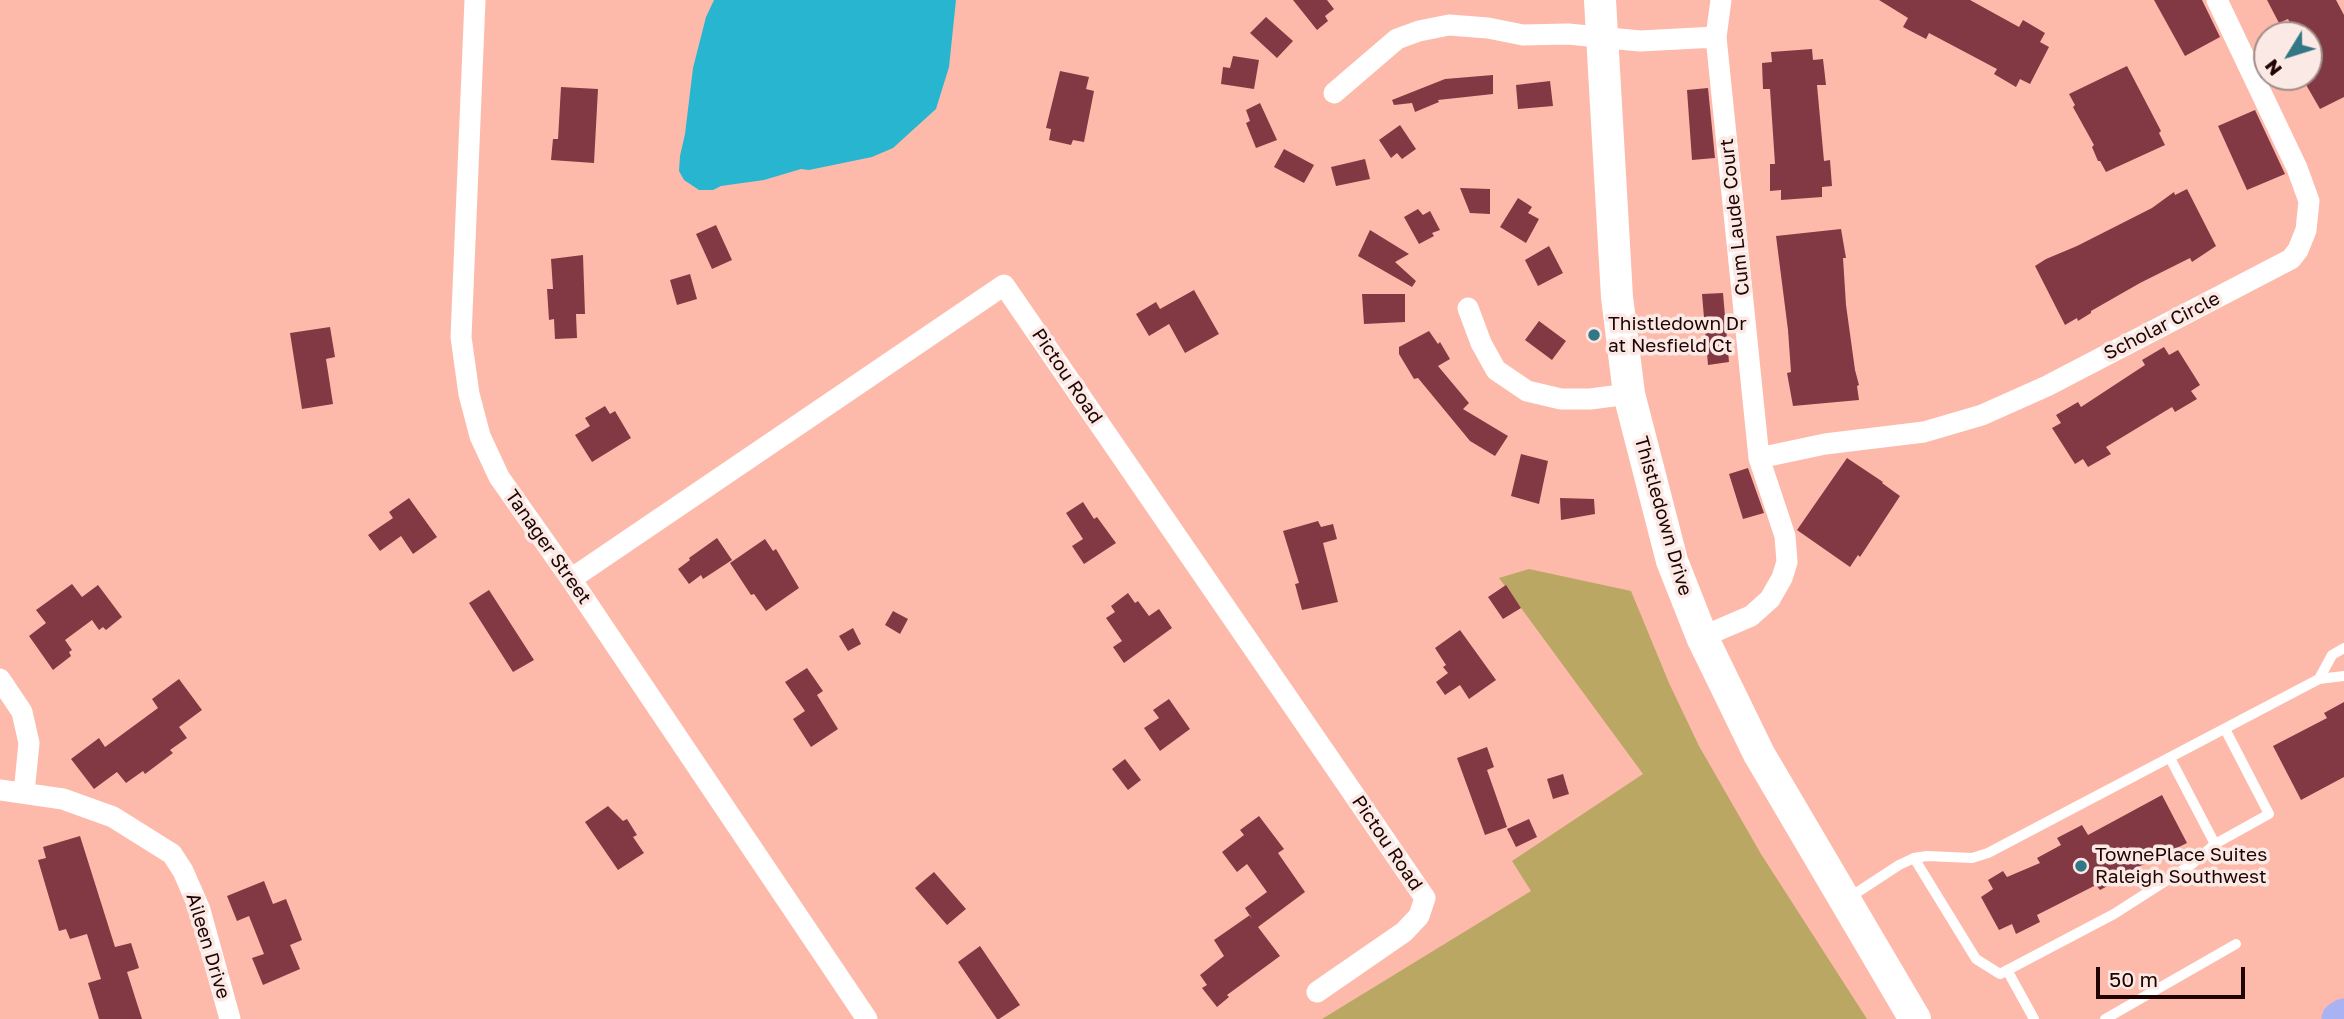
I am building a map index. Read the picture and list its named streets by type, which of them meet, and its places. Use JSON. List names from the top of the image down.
{
  "streets": {
    "main road": ["Thistledown Drive"],
    "street": [
      "Cum Laude Court",
      "Scholar Circle",
      "Pictou Road",
      "Tanager Street",
      "Aileen Drive"
    ]
  },
  "crossings": [
    ["Cum Laude Court", "Scholar Circle"],
    ["Cum Laude Court", "Thistledown Drive"],
    ["Pictou Road", "Tanager Street"]
  ],
  "places": ["Thistledown Dr at Nesfield Ct", "TownePlace Suites Raleigh Southwest"],
  "scale_bar": "50 m",
  "north": "bottom left"
}
